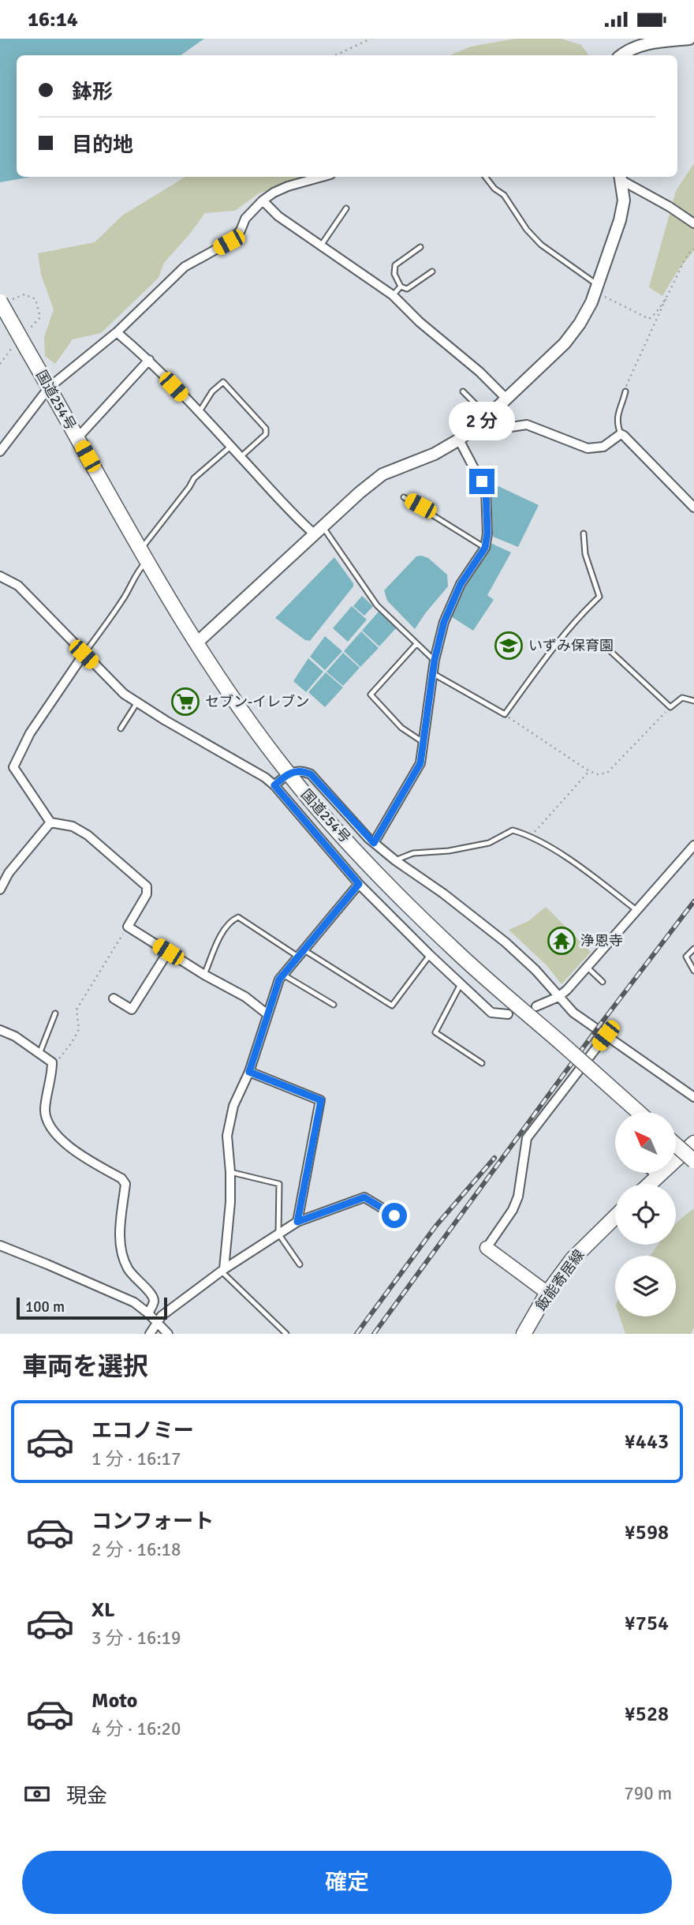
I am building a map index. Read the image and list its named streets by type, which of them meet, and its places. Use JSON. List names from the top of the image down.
{
  "streets": {
    "main road": ["国道254号", "飯能寄居線"]
  },
  "places": {
    "school or university": ["いずみ保育園"],
    "supermarket": ["セブン-イレブン"],
    "temple": ["浄恩寺"]
  },
  "scale_bar": "100 m",
  "north": "top left",
  "page": {
    "status": "16:14",
    "banner": ["鉢形", "目的地"],
    "bubble": "2 分",
    "scale": "100 m",
    "heading": "車両を選択",
    "list": [
      {
        "name": "エコノミー",
        "note": "1 分 · 16:17",
        "value": "¥443"
      },
      {
        "name": "コンフォート",
        "note": "2 分 · 16:18",
        "value": "¥598"
      },
      {
        "name": "XL",
        "note": "3 分 · 16:19",
        "value": "¥754"
      },
      {
        "name": "Moto",
        "note": "4 分 · 16:20",
        "value": "¥528"
      }
    ],
    "pay": ["現金", "790 m"],
    "buttons": "確定"
  }
}
